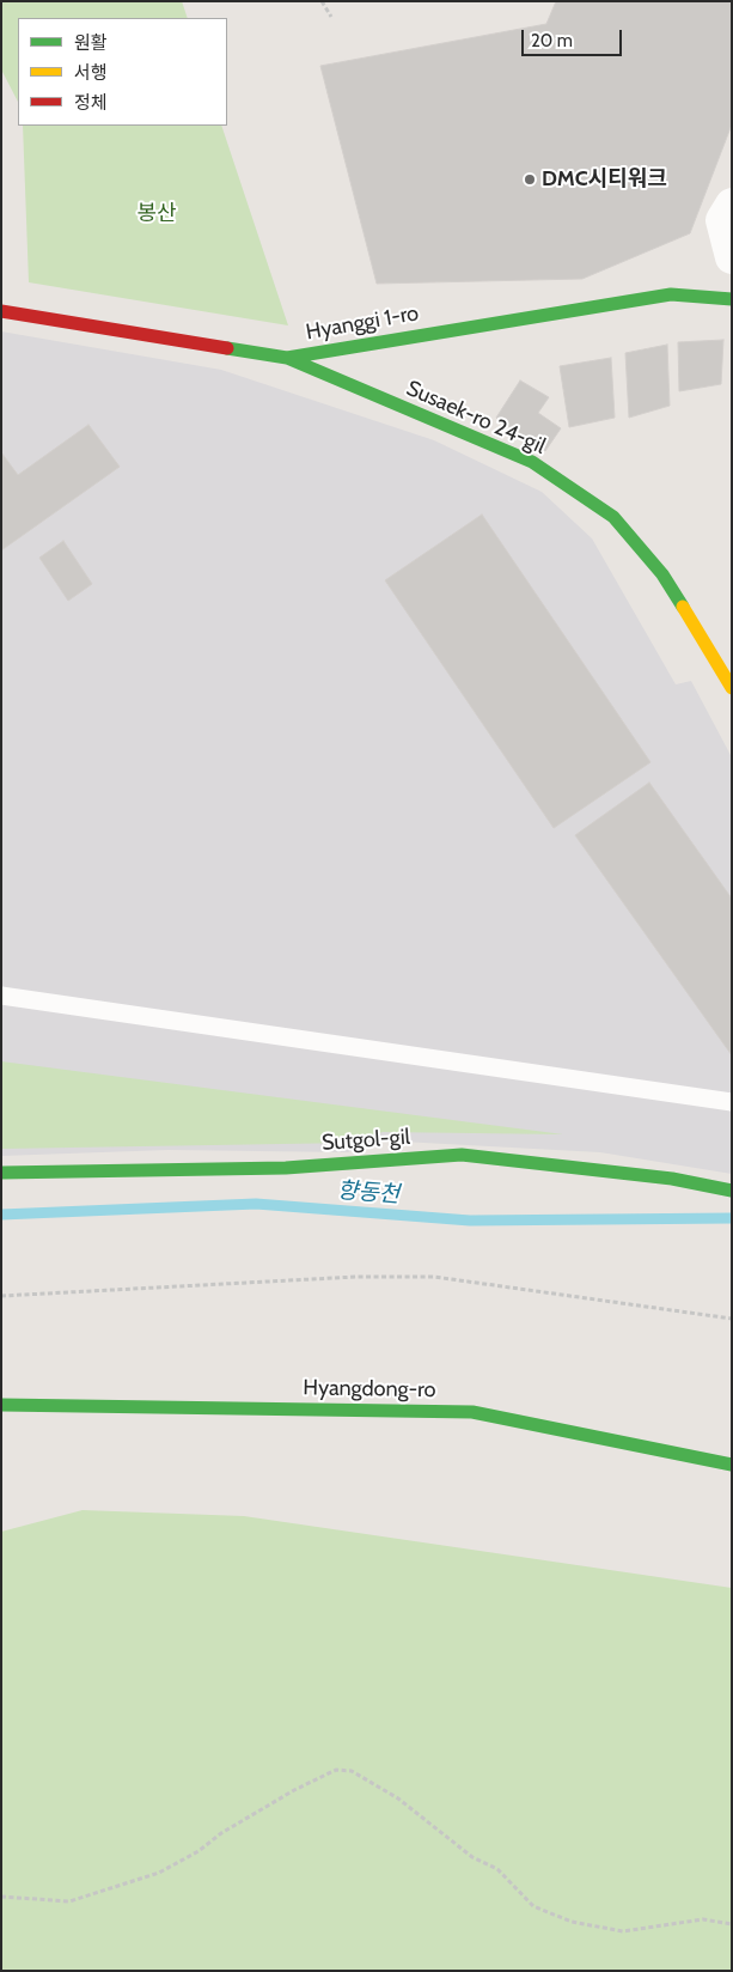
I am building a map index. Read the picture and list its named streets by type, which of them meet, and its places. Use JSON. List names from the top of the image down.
{
  "streets": {
    "street": [
      "Hyanggi 1-ro",
      "Susaek-ro 24-gil",
      "Sutgol-gil",
      "Hyangdong-ro"
    ]
  },
  "crossings": [
    ["Hyanggi 1-ro", "Susaek-ro 24-gil"]
  ],
  "water": ["향동천"],
  "parks": ["봉산"],
  "places": ["DMC시티워크"],
  "legend": ["원활", "서행", "정체"],
  "scale_bar": "20 m"
}
